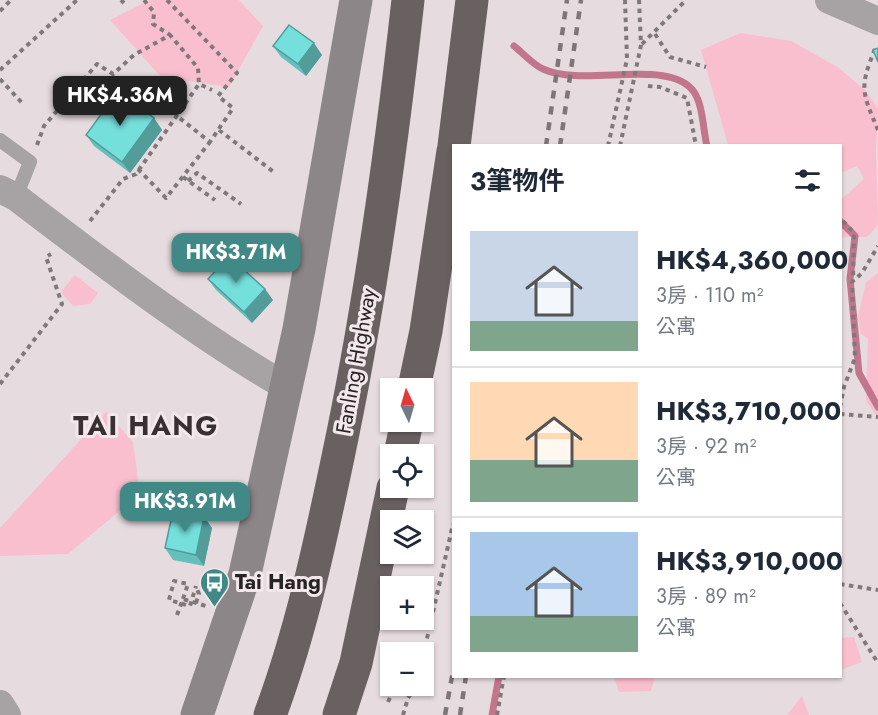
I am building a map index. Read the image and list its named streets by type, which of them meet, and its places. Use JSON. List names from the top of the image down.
{
  "streets": {
    "highway": ["Fanling Highway"]
  },
  "districts": ["TAI HANG"],
  "places": {
    "bus stop": ["Tai Hang"]
  },
  "north": "top",
  "page": {
    "price": ["HK$4.36M", "HK$3.71M", "HK$3.91M"],
    "heading": "3筆物件",
    "list": [
      {
        "name": "HK$4,360,000",
        "note": "3房 · 110 m² · 公寓"
      },
      {
        "name": "HK$3,710,000",
        "note": "3房 · 92 m² · 公寓"
      },
      {
        "name": "HK$3,910,000",
        "note": "3房 · 89 m² · 公寓"
      }
    ],
    "map_buttons": ["+", "−"]
  }
}
